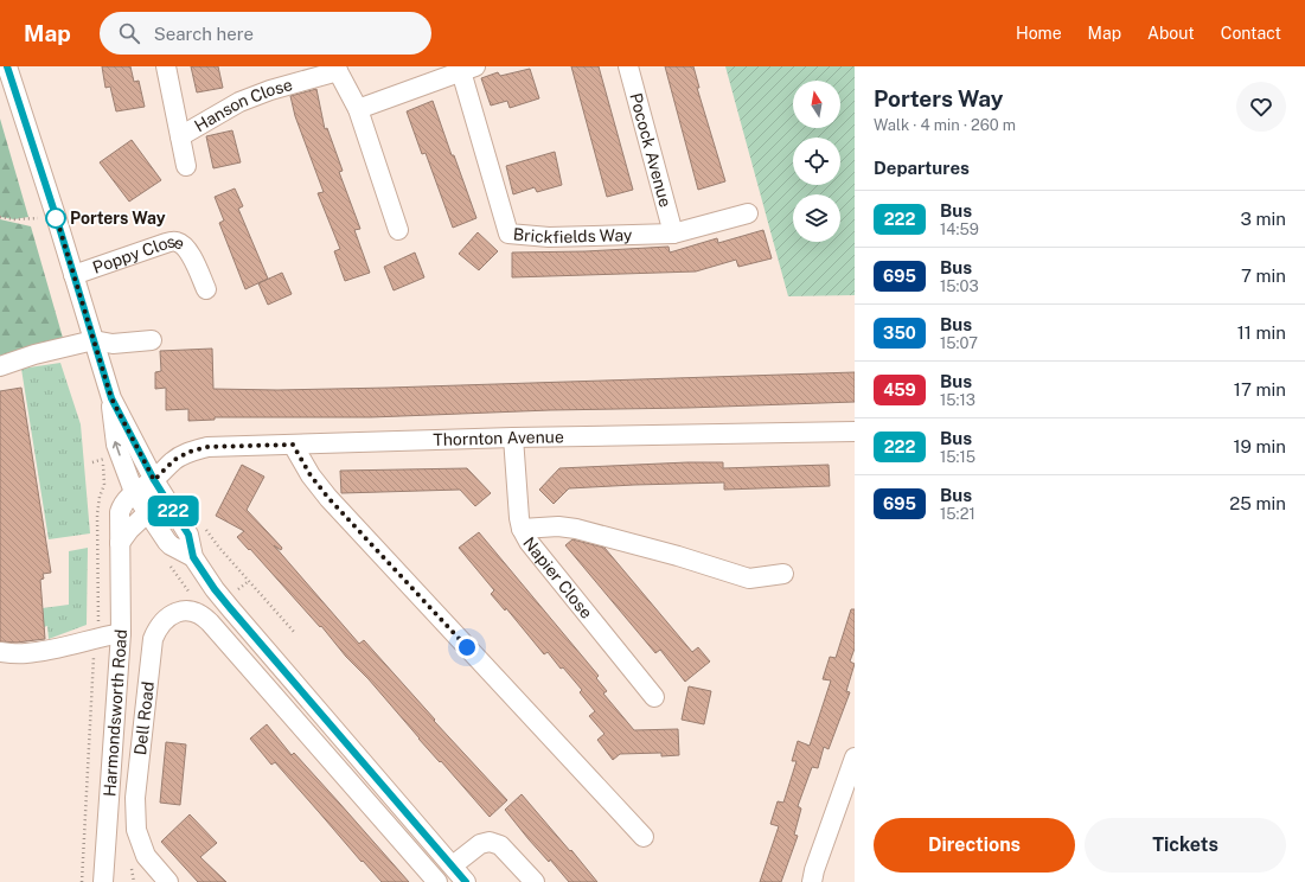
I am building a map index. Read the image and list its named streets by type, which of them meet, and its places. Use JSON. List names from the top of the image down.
{
  "streets": {
    "street": [
      "Hanson Close",
      "Pocock Avenue",
      "Brickfields Way",
      "Poppy Close",
      "Thornton Avenue",
      "Napier Close",
      "Harmondsworth Road",
      "Dell Road"
    ]
  },
  "crossings": [
    ["Pocock Avenue", "Brickfields Way"],
    ["Thornton Avenue", "Napier Close"],
    ["Thornton Avenue", "Harmondsworth Road"]
  ],
  "places": ["Porters Way"],
  "lines": ["bus line 222"],
  "north": "top",
  "page": {
    "header": "Map",
    "search": "Search here",
    "nav": [
      "Home",
      "Map",
      "About",
      "Contact"
    ],
    "on_map": "222",
    "heading": [
      ["Porters Way", "Walk · 4 min · 260 m"],
      "Departures"
    ],
    "list": [
      {
        "mark": "222",
        "name": "Bus",
        "note": "14:59",
        "value": "3 min"
      },
      {
        "mark": "695",
        "name": "Bus",
        "note": "15:03",
        "value": "7 min"
      },
      {
        "mark": "350",
        "name": "Bus",
        "note": "15:07",
        "value": "11 min"
      },
      {
        "mark": "459",
        "name": "Bus",
        "note": "15:13",
        "value": "17 min"
      },
      {
        "mark": "222",
        "name": "Bus",
        "note": "15:15",
        "value": "19 min"
      },
      {
        "mark": "695",
        "name": "Bus",
        "note": "15:21",
        "value": "25 min"
      }
    ],
    "buttons": ["Directions", "Tickets"]
  }
}
